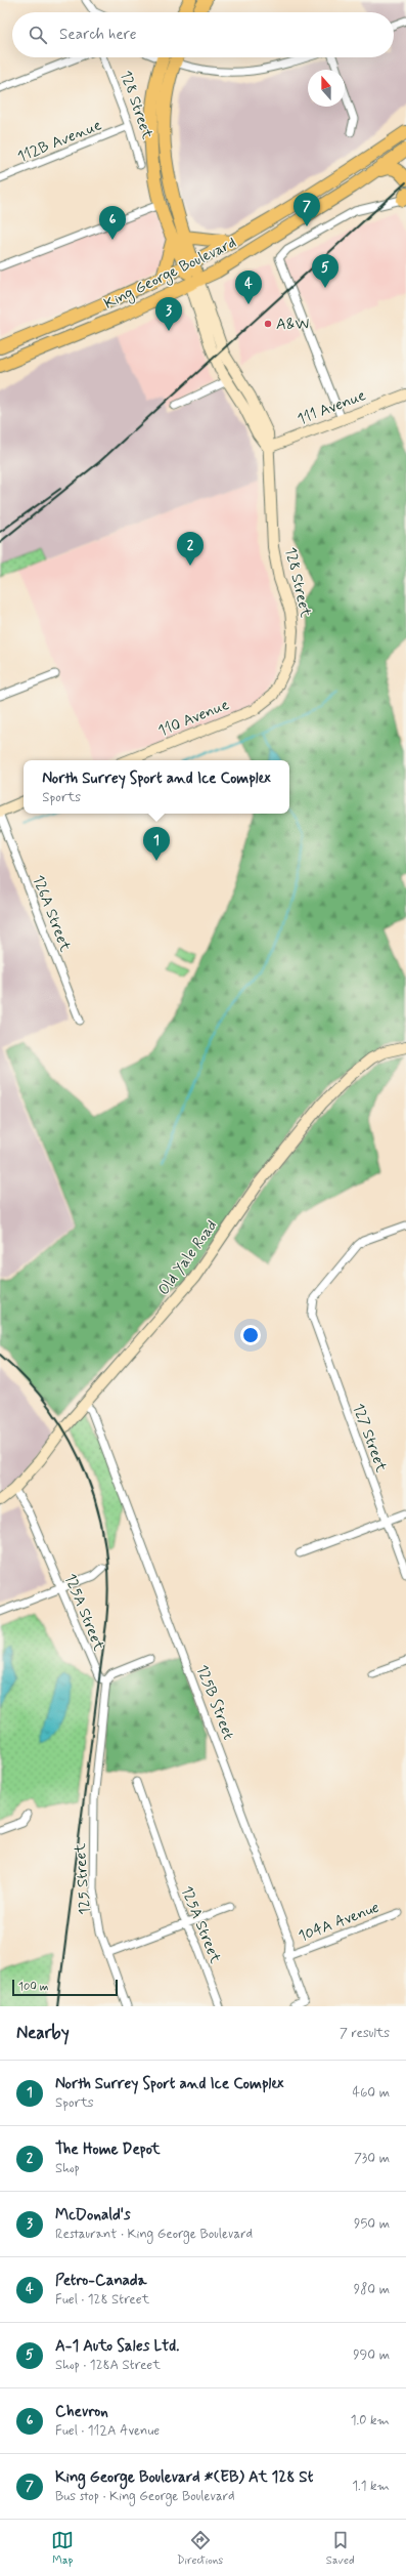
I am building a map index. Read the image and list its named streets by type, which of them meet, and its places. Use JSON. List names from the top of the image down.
{
  "streets": {
    "main road": [
      "128 Street",
      "King George Boulevard",
      "111 Avenue",
      "110 Avenue",
      "Old Yale Road"
    ],
    "street": [
      "112B Avenue",
      "126A Street",
      "127 Street",
      "125A Street",
      "125B Street",
      "125 Street",
      "104A Avenue"
    ]
  },
  "crossings": [
    ["128 Street", "112B Avenue"],
    ["128 Street", "King George Boulevard"],
    ["128 Street", "111 Avenue"],
    ["128 Street", "110 Avenue"],
    ["Old Yale Road", "125A Street"],
    ["Old Yale Road", "125B Street"],
    ["125A Street", "125 Street"],
    ["125B Street", "104A Avenue"]
  ],
  "places": ["A&W"],
  "scale_bar": "100 m",
  "north": "top",
  "page": {
    "search": "Search here",
    "pins": [
      "7",
      "6",
      "5",
      "4",
      "3",
      "2",
      "1"
    ],
    "popup": ["North Surrey Sport and Ice Complex", "Sports"],
    "scale": "100 m",
    "heading": ["Nearby", "7 results"],
    "list": [
      {
        "mark": "1",
        "name": "North Surrey Sport and Ice Complex",
        "note": "Sports",
        "value": "460 m"
      },
      {
        "mark": "2",
        "name": "The Home Depot",
        "note": "Shop",
        "value": "730 m"
      },
      {
        "mark": "3",
        "name": "McDonald's",
        "note": "Restaurant · King George Boulevard",
        "value": "950 m"
      },
      {
        "mark": "4",
        "name": "Petro-Canada",
        "note": "Fuel · 128 Street",
        "value": "980 m"
      },
      {
        "mark": "5",
        "name": "A-1 Auto Sales Ltd.",
        "note": "Shop · 128A Street",
        "value": "990 m"
      },
      {
        "mark": "6",
        "name": "Chevron",
        "note": "Fuel · 112A Avenue",
        "value": "1.0 km"
      },
      {
        "mark": "7",
        "name": "King George Boulevard *(EB) At 128 St",
        "note": "Bus stop · King George Boulevard",
        "value": "1.1 km"
      }
    ],
    "nav": ["Map", "Directions", "Saved"]
  }
}
